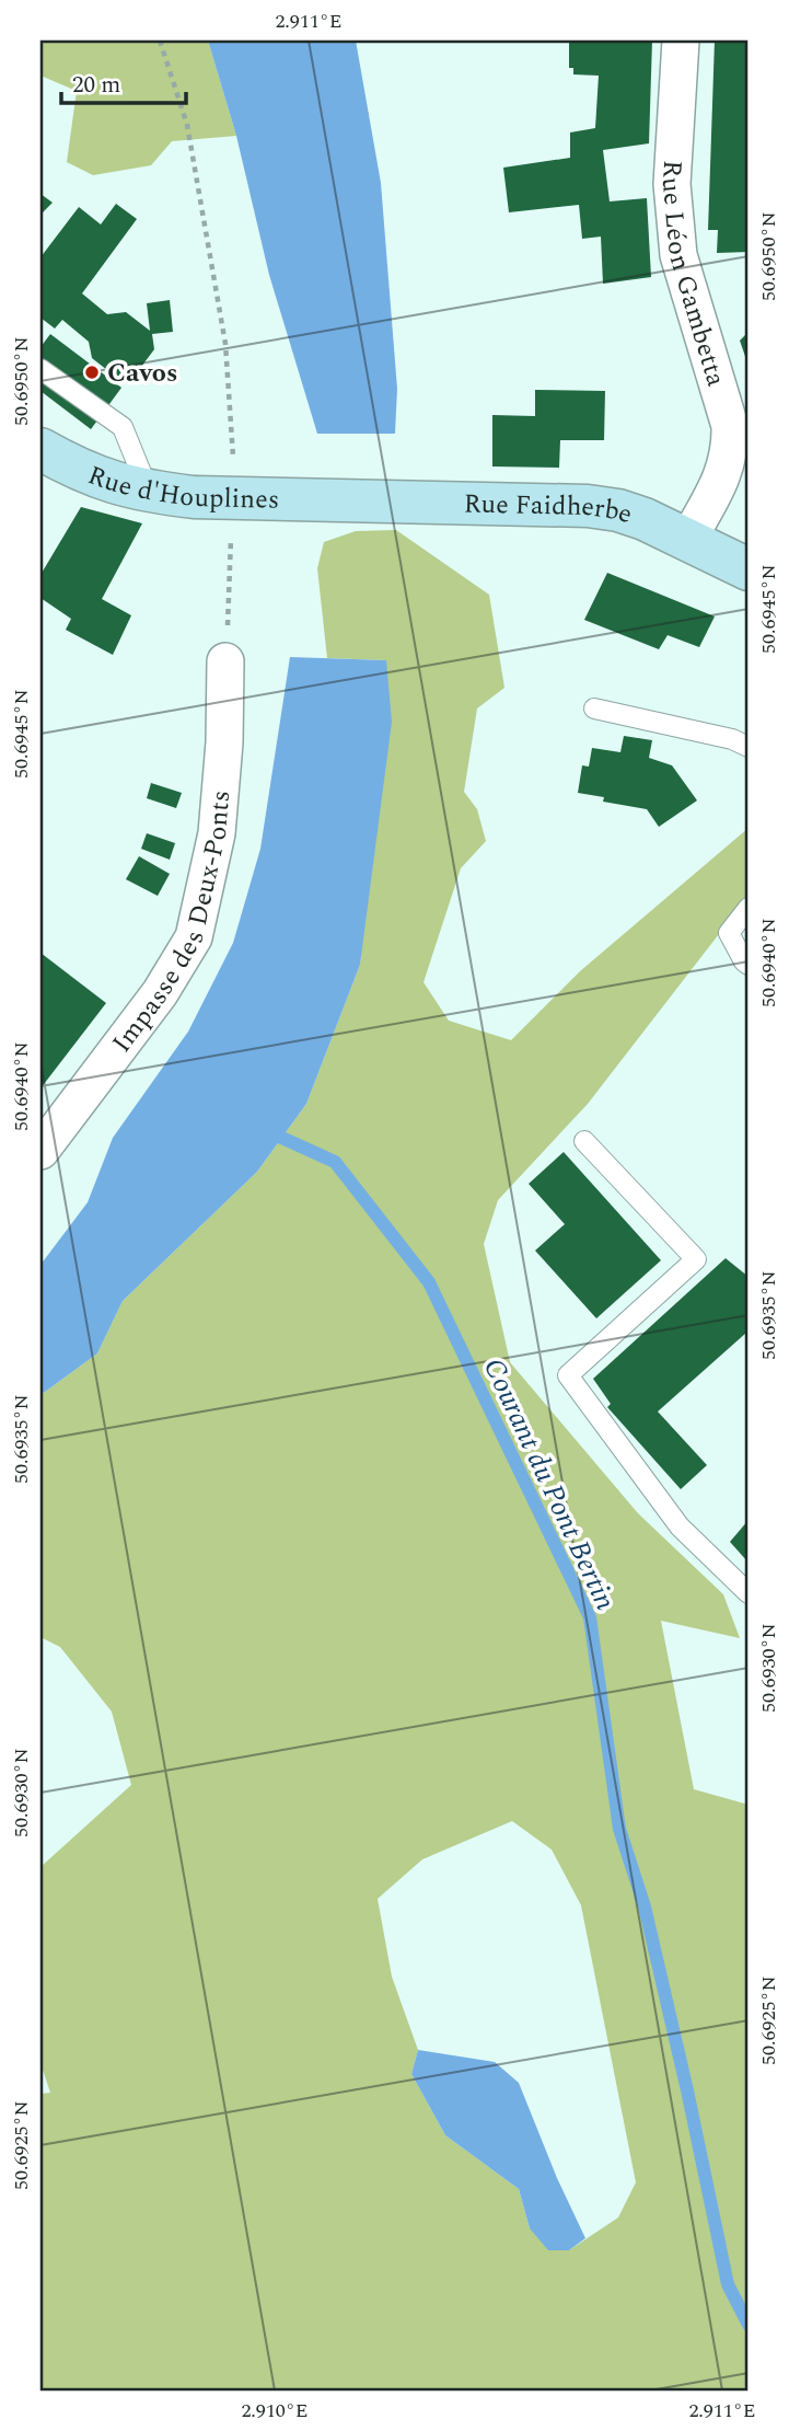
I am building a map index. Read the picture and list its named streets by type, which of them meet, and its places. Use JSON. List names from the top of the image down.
{
  "streets": {
    "street": [
      "Rue Léon Gambetta",
      "Rue d'Houplines",
      "Rue Faidherbe",
      "Impasse des Deux-Ponts"
    ]
  },
  "crossings": [
    ["Rue Léon Gambetta", "Rue Faidherbe"],
    ["Rue d'Houplines", "Rue Faidherbe"]
  ],
  "water": ["Courant du Pont Bertin"],
  "places": ["Cavos"],
  "scale_bar": "20 m",
  "coordinates": [
    "2.911°E",
    "50.6950°N",
    "50.6945°N",
    "50.6940°N",
    "50.6935°N",
    "50.6930°N",
    "50.6925°N",
    "2.910°E"
  ]
}
